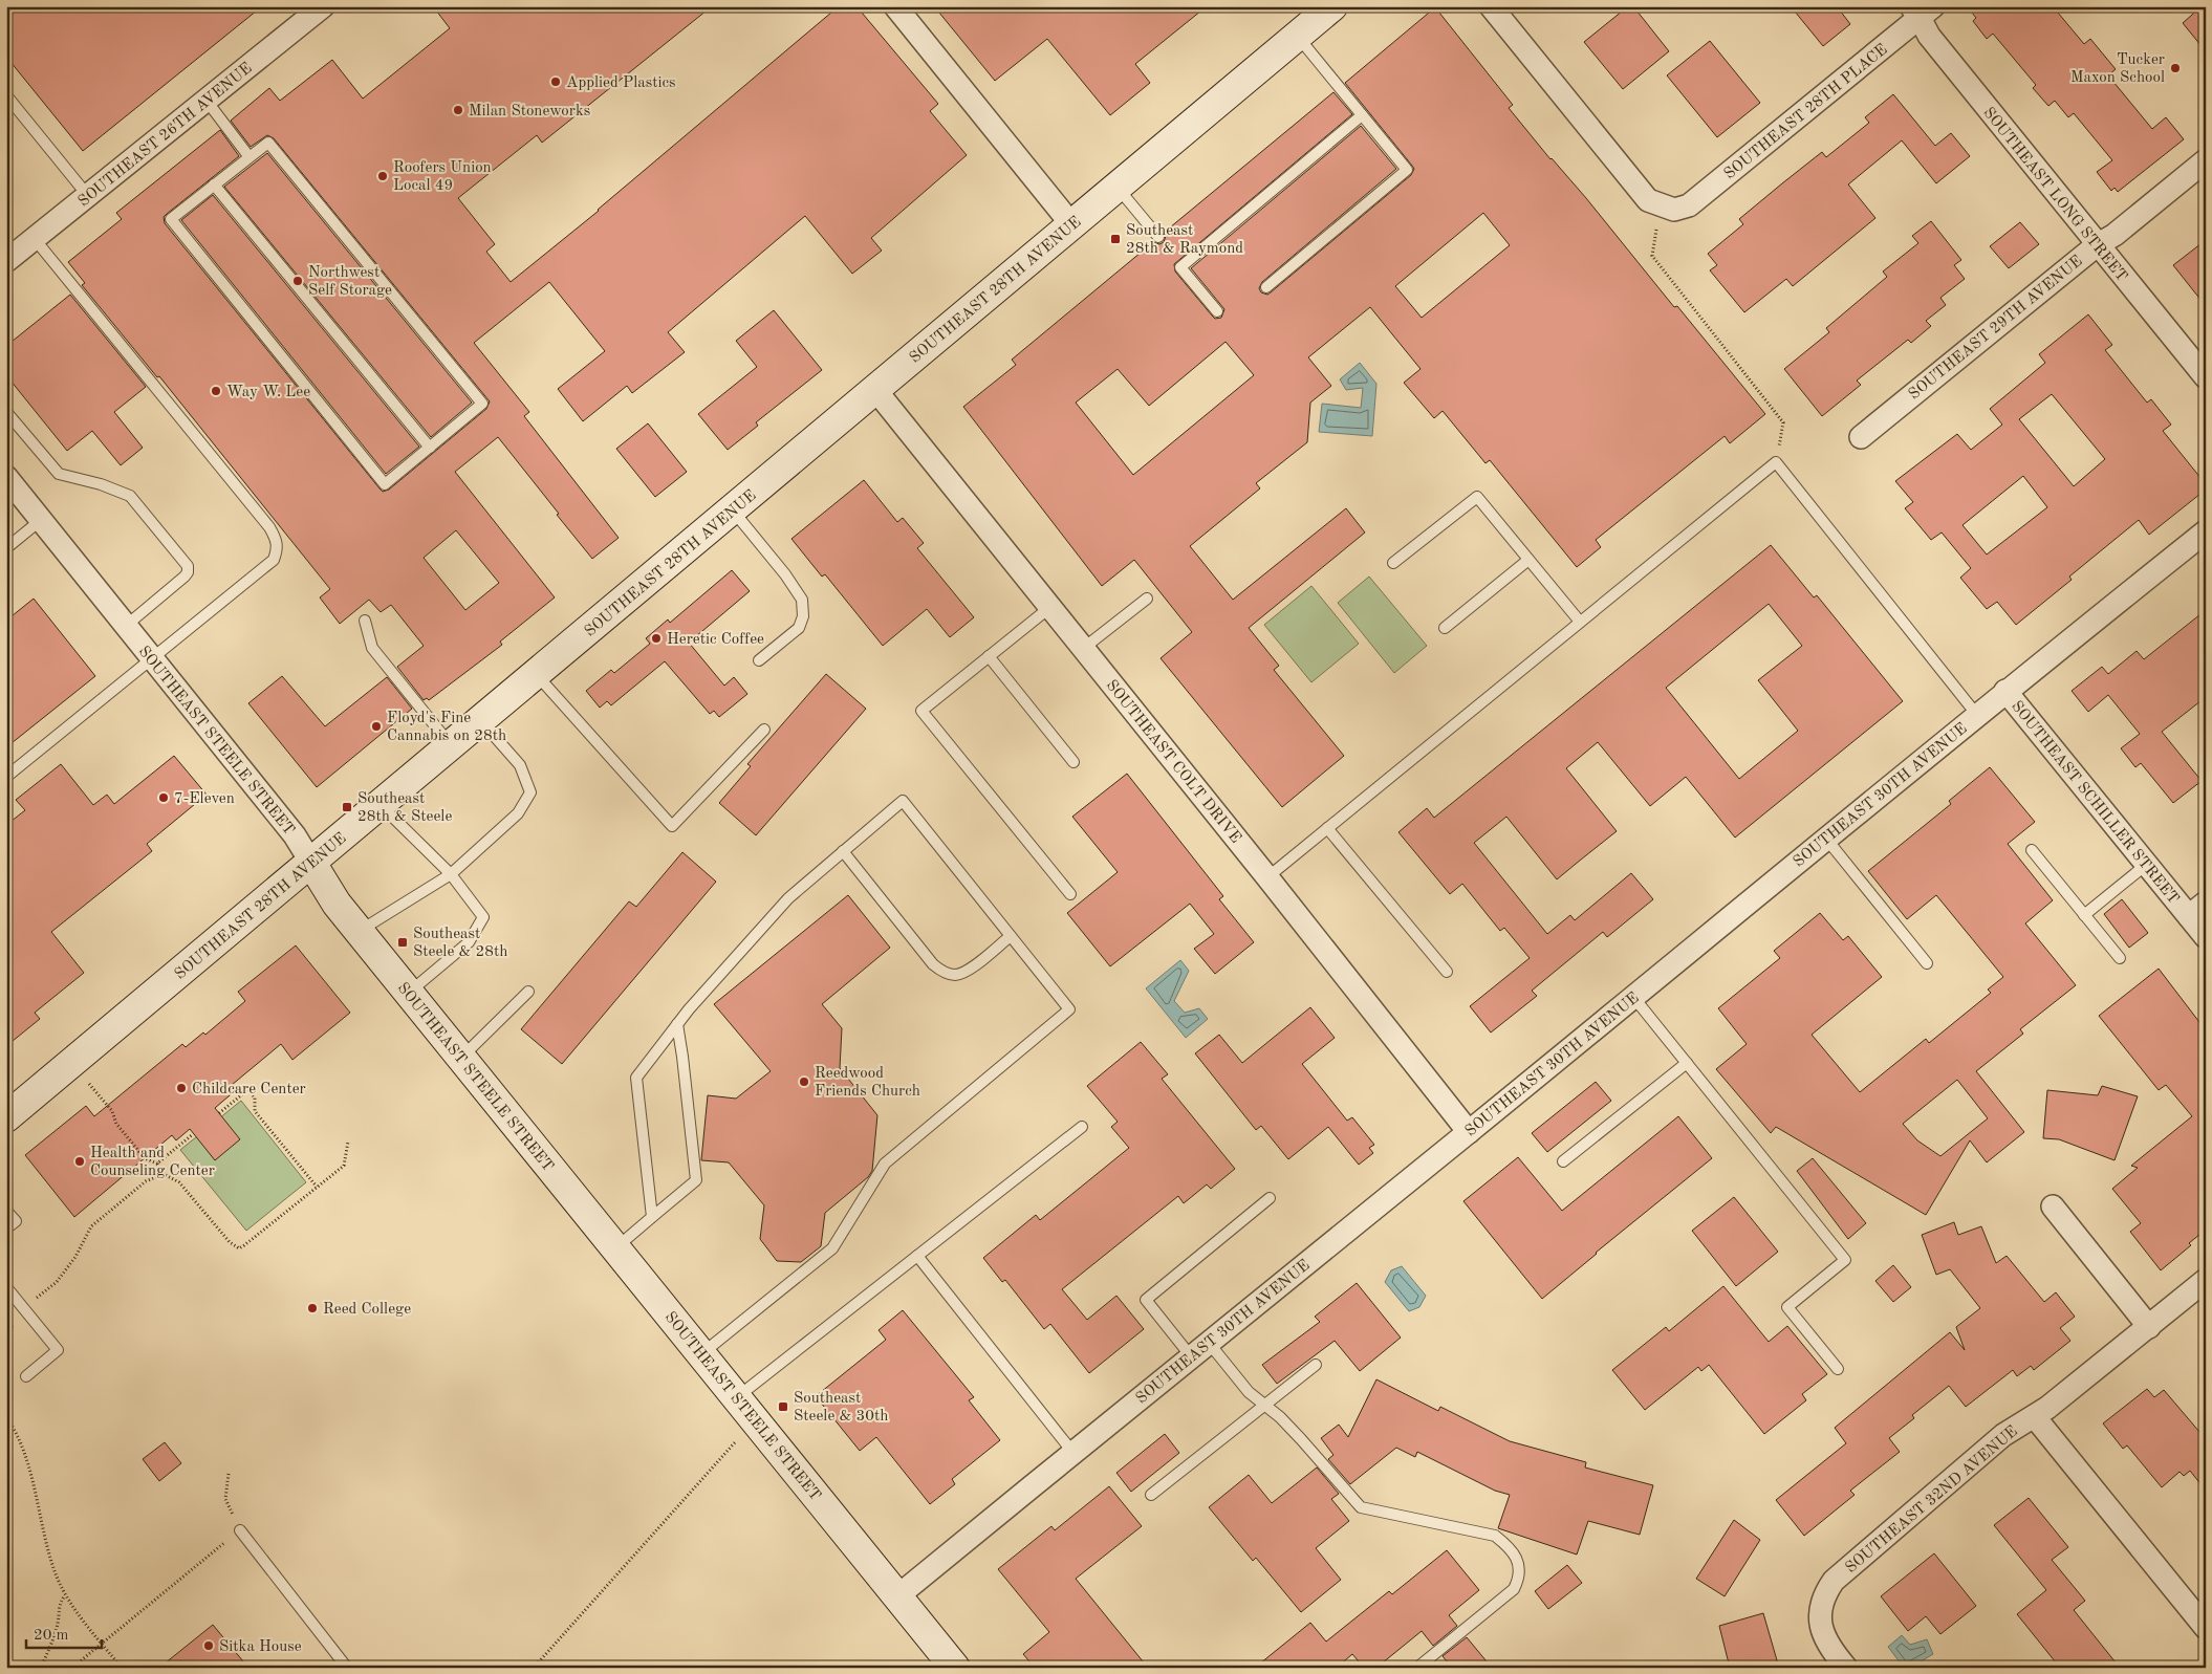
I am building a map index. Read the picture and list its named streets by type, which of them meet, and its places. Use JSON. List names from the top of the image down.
{
  "streets": {
    "street": [
      "SOUTHEAST 28TH PLACE",
      "SOUTHEAST 26TH AVENUE",
      "SOUTHEAST LONG STREET",
      "SOUTHEAST 28TH AVENUE",
      "SOUTHEAST 29TH AVENUE",
      "SOUTHEAST STEELE STREET",
      "SOUTHEAST COLT DRIVE",
      "SOUTHEAST 30TH AVENUE",
      "SOUTHEAST SCHILLER STREET",
      "SOUTHEAST 32ND AVENUE"
    ]
  },
  "crossings": [
    ["SOUTHEAST 28TH PLACE", "SOUTHEAST LONG STREET"],
    ["SOUTHEAST LONG STREET", "SOUTHEAST 29TH AVENUE"],
    ["SOUTHEAST 28TH AVENUE", "SOUTHEAST STEELE STREET"],
    ["SOUTHEAST 28TH AVENUE", "SOUTHEAST COLT DRIVE"],
    ["SOUTHEAST STEELE STREET", "SOUTHEAST 30TH AVENUE"],
    ["SOUTHEAST COLT DRIVE", "SOUTHEAST 30TH AVENUE"],
    ["SOUTHEAST 30TH AVENUE", "SOUTHEAST SCHILLER STREET"]
  ],
  "places": {
    "other": [
      "Tucker Maxon School",
      "Applied Plastics",
      "Milan Stoneworks",
      "Roofers Union Local 49",
      "Northwest Self Storage",
      "Way W. Lee",
      "Heretic Coffee",
      "Floyd's Fine Cannabis on 28th",
      "7-Eleven",
      "Reedwood Friends Church",
      "Childcare Center",
      "Health and Counseling Center",
      "Reed College",
      "Sitka House"
    ],
    "transit": [
      "Southeast 28th & Raymond",
      "Southeast 28th & Steele",
      "Southeast Steele & 28th",
      "Southeast Steele & 30th"
    ]
  },
  "scale_bar": "20 m"
}
